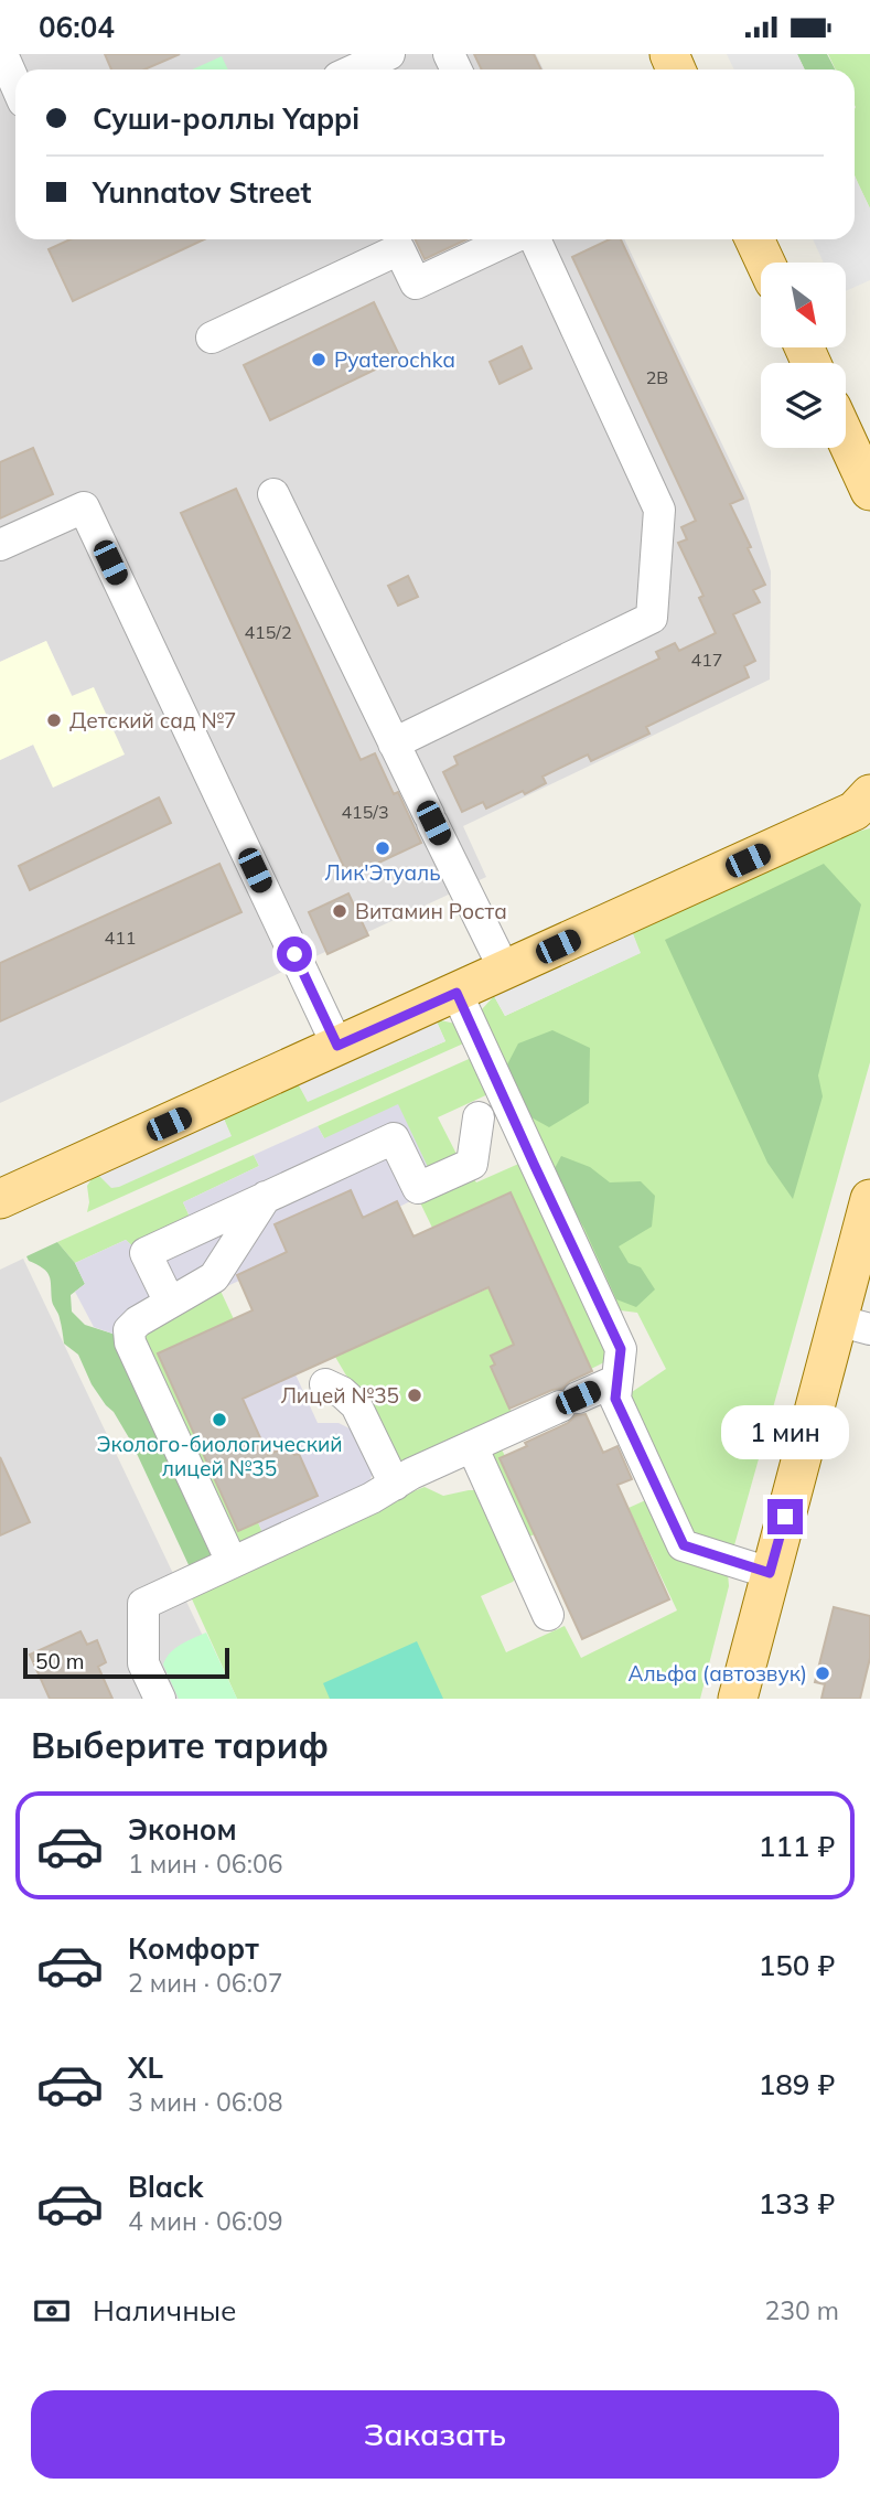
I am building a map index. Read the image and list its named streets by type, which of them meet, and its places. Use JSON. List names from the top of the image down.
{
  "places": [
    "Pyaterochka",
    "Детский сад №7",
    "Лик'Этуаль",
    "Витамин Роста",
    "Лицей №35",
    "Эколого-биологический лицей №35",
    "Альфа (автозвук)"
  ],
  "house_numbers": [
    "2В",
    "415/2",
    "417",
    "415/3",
    "411"
  ],
  "scale_bar": "50 m",
  "north": "bottom right",
  "page": {
    "status": "06:04",
    "banner": ["Суши-роллы Yappi", "Yunnatov Street"],
    "bubble": "1 мин",
    "scale": "50 m",
    "heading": "Выберите тариф",
    "list": [
      {
        "name": "Эконом",
        "note": "1 мин · 06:06",
        "value": "111 ₽"
      },
      {
        "name": "Комфорт",
        "note": "2 мин · 06:07",
        "value": "150 ₽"
      },
      {
        "name": "XL",
        "note": "3 мин · 06:08",
        "value": "189 ₽"
      },
      {
        "name": "Black",
        "note": "4 мин · 06:09",
        "value": "133 ₽"
      }
    ],
    "pay": ["Наличные", "230 m"],
    "buttons": "Заказать"
  }
}
